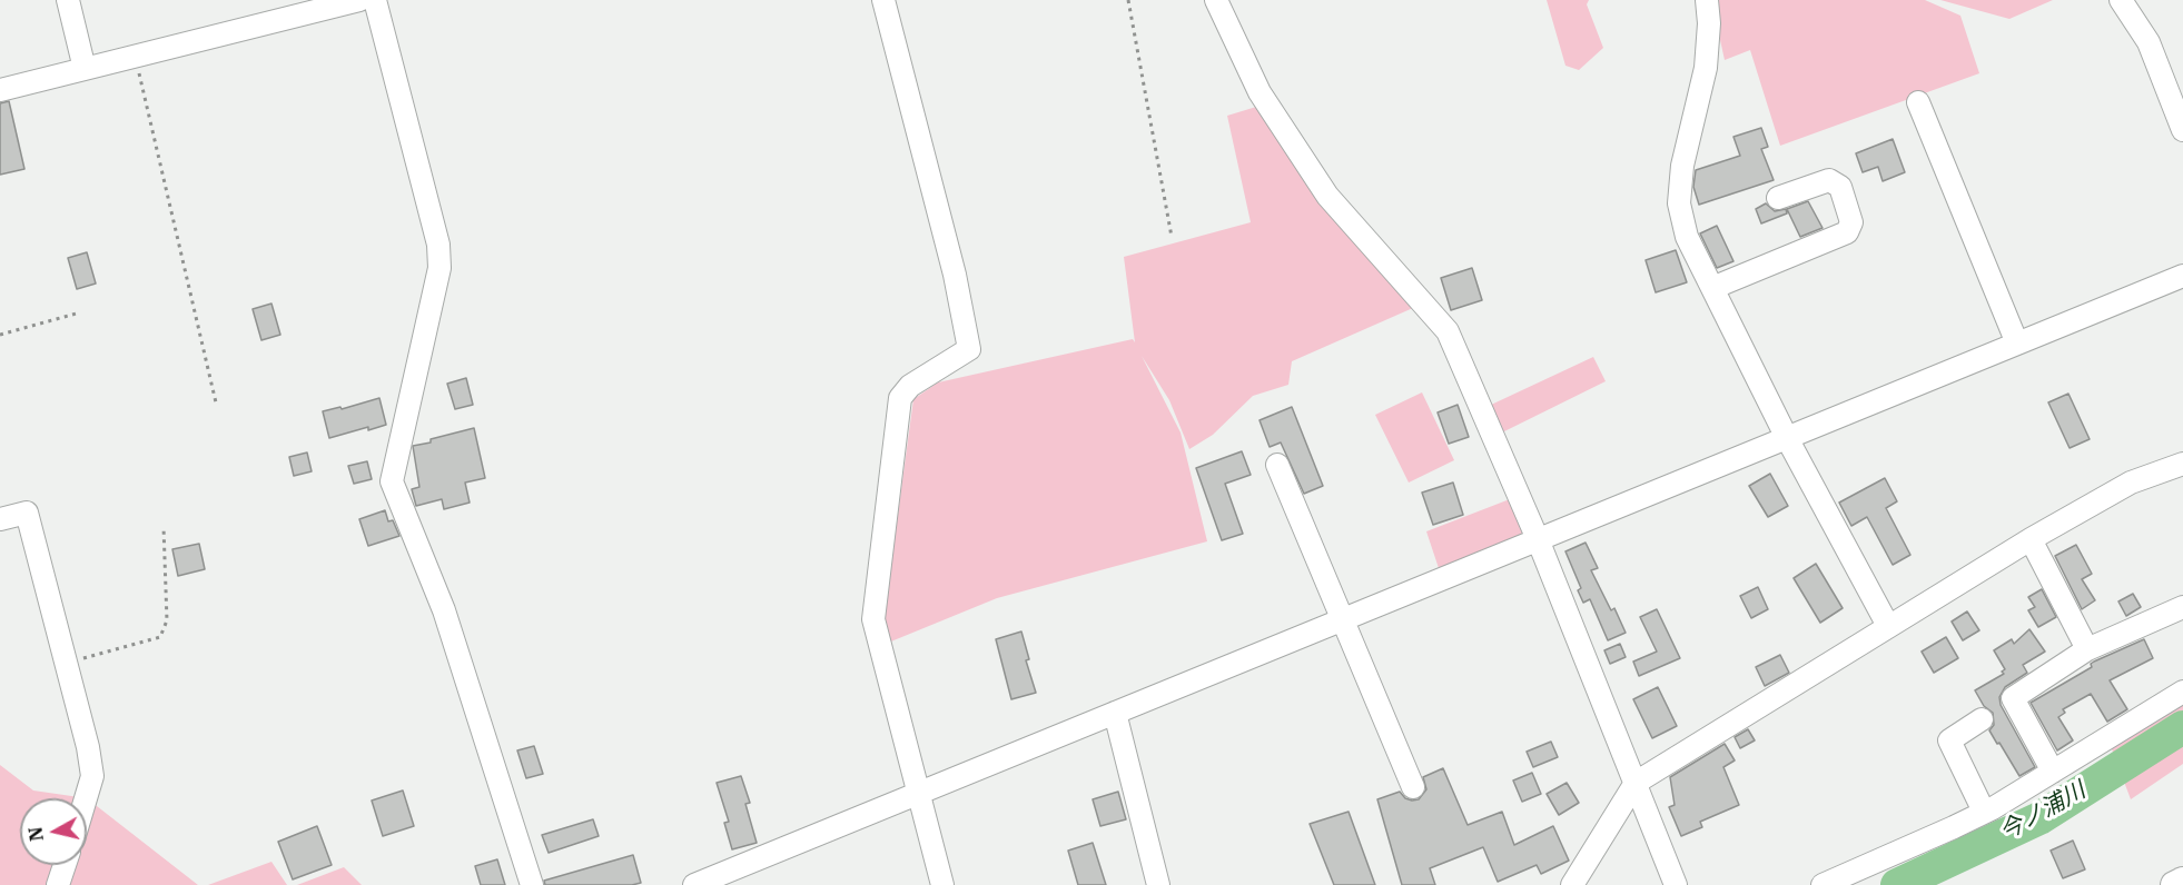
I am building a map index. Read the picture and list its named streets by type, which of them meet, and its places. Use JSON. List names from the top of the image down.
{
  "water": ["今ノ浦川"],
  "north": "left"
}
